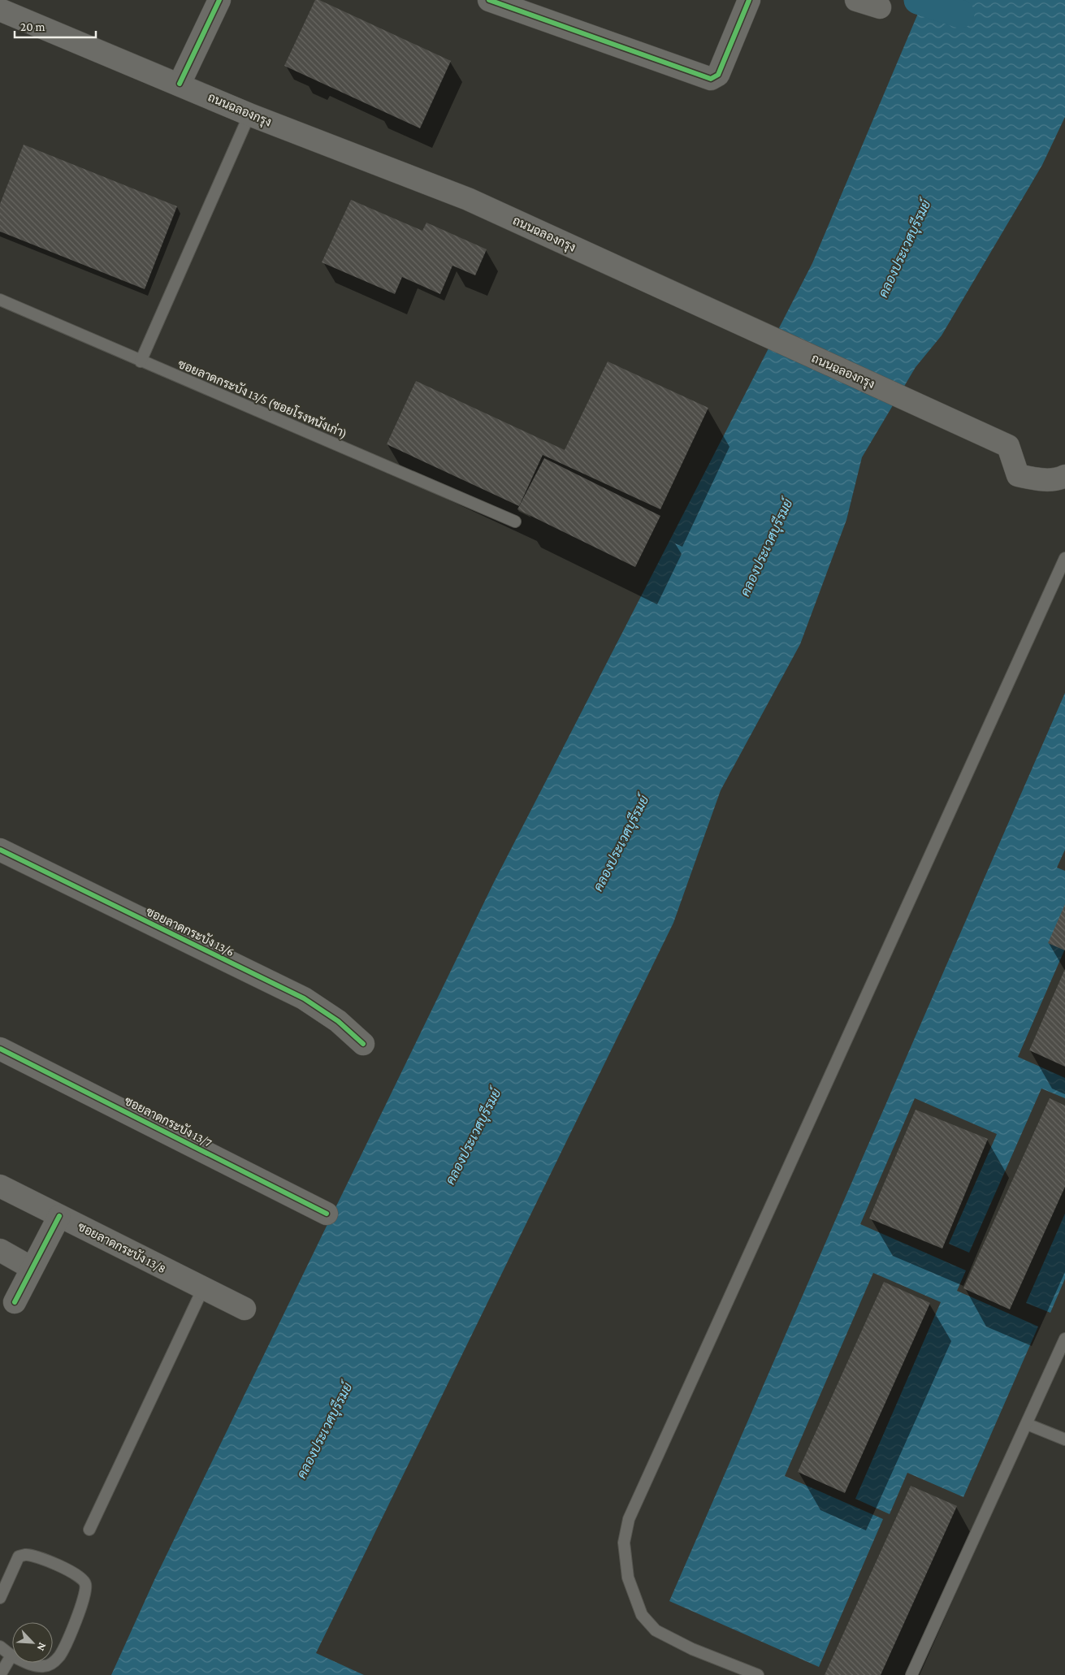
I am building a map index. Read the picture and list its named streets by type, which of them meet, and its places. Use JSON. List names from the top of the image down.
{
  "streets": {
    "street": [
      "ถนนฉลองกรุง",
      "ซอยลาดกระบัง 13/6",
      "ซอยลาดกระบัง 13/7",
      "ซอยลาดกระบัง 13/8"
    ],
    "lane": ["ซอยลาดกระบัง 13/5 (ซอยโรงหนังเก่า)"]
  },
  "water": ["คลองประเวศบุรีรมย์"],
  "scale_bar": "20 m",
  "north": "bottom right"
}
